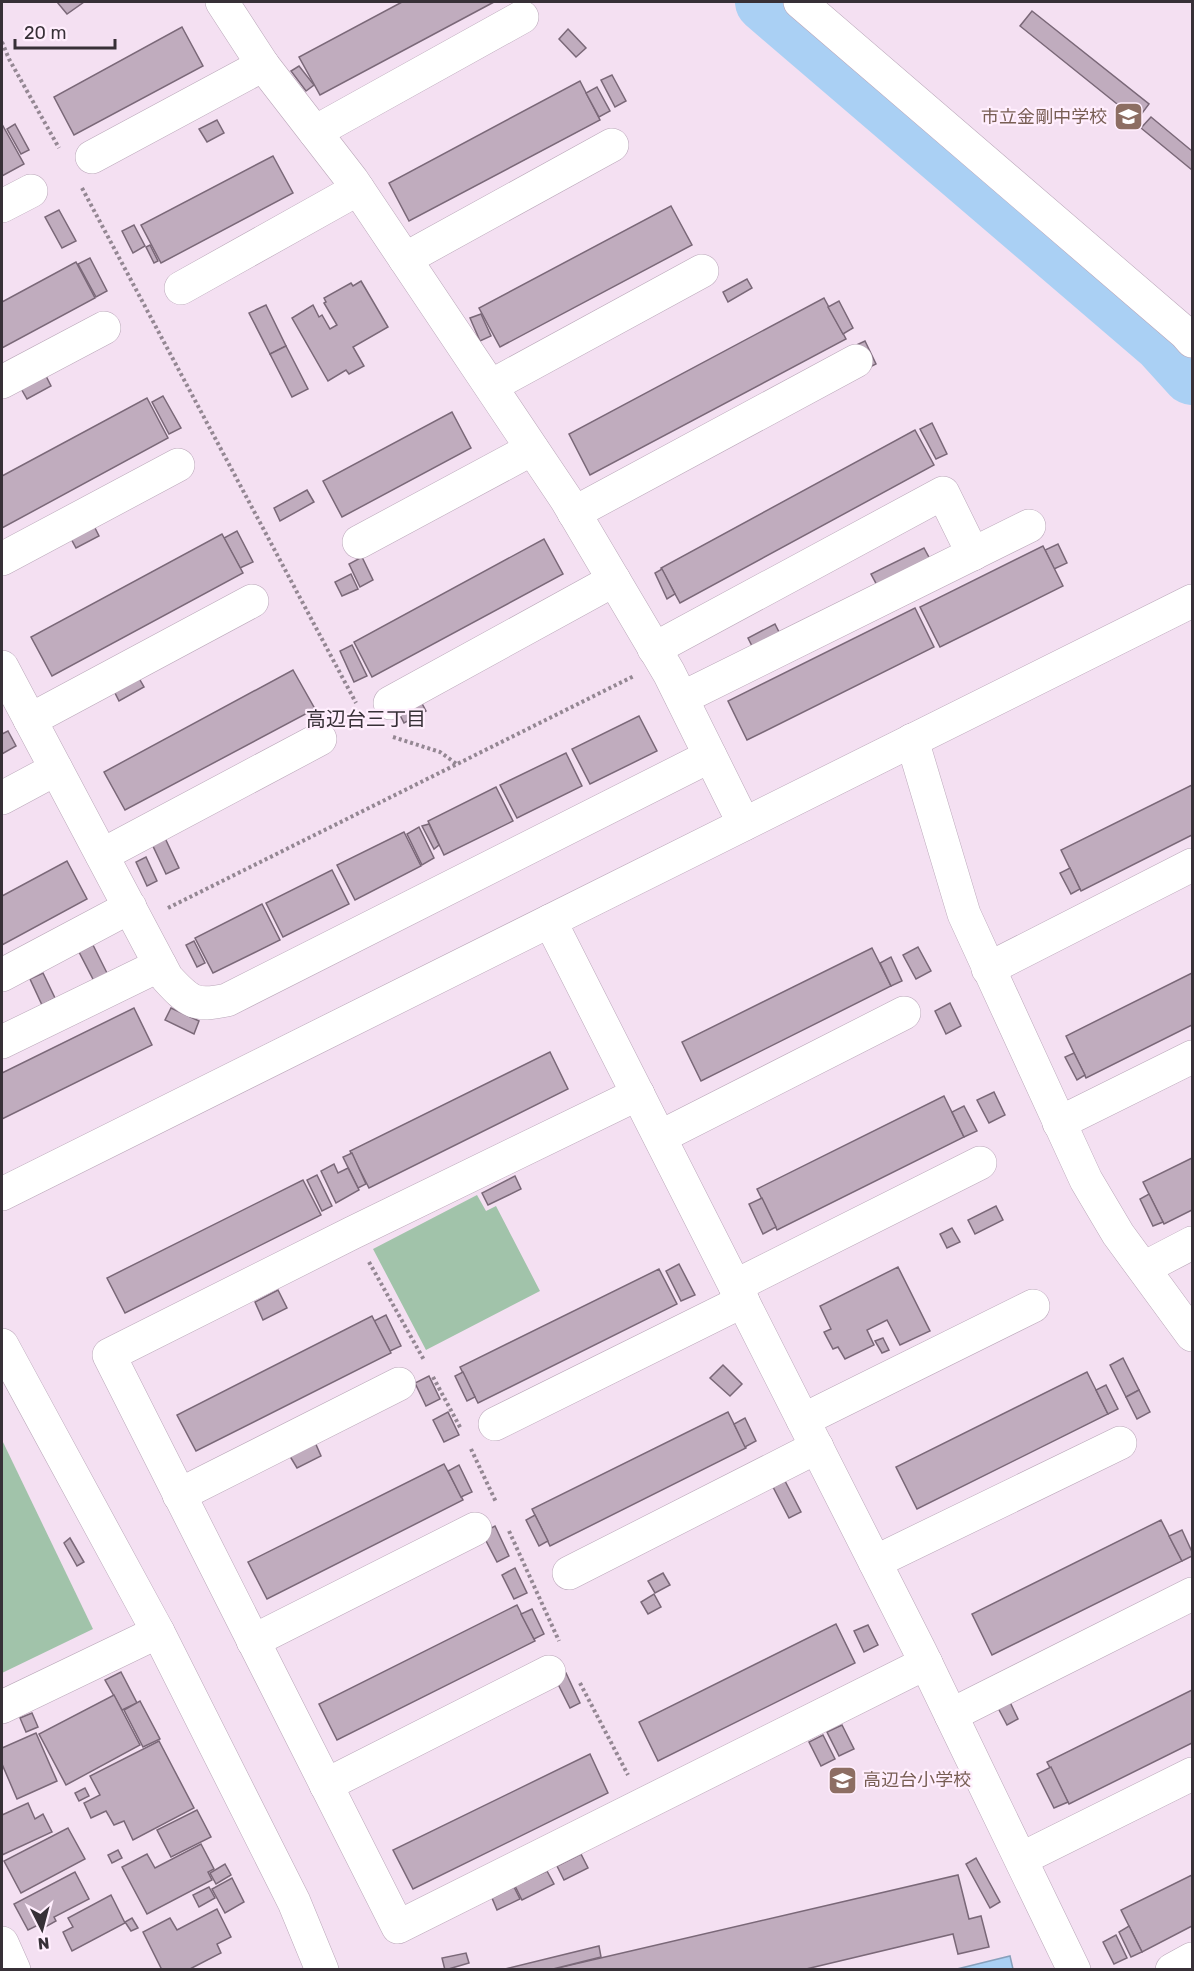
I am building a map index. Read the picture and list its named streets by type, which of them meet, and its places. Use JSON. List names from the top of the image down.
{
  "districts": ["高辺台三丁目"],
  "places": {
    "school or university": ["市立金剛中学校", "高辺台小学校"]
  },
  "scale_bar": "20 m",
  "north": "bottom"
}
